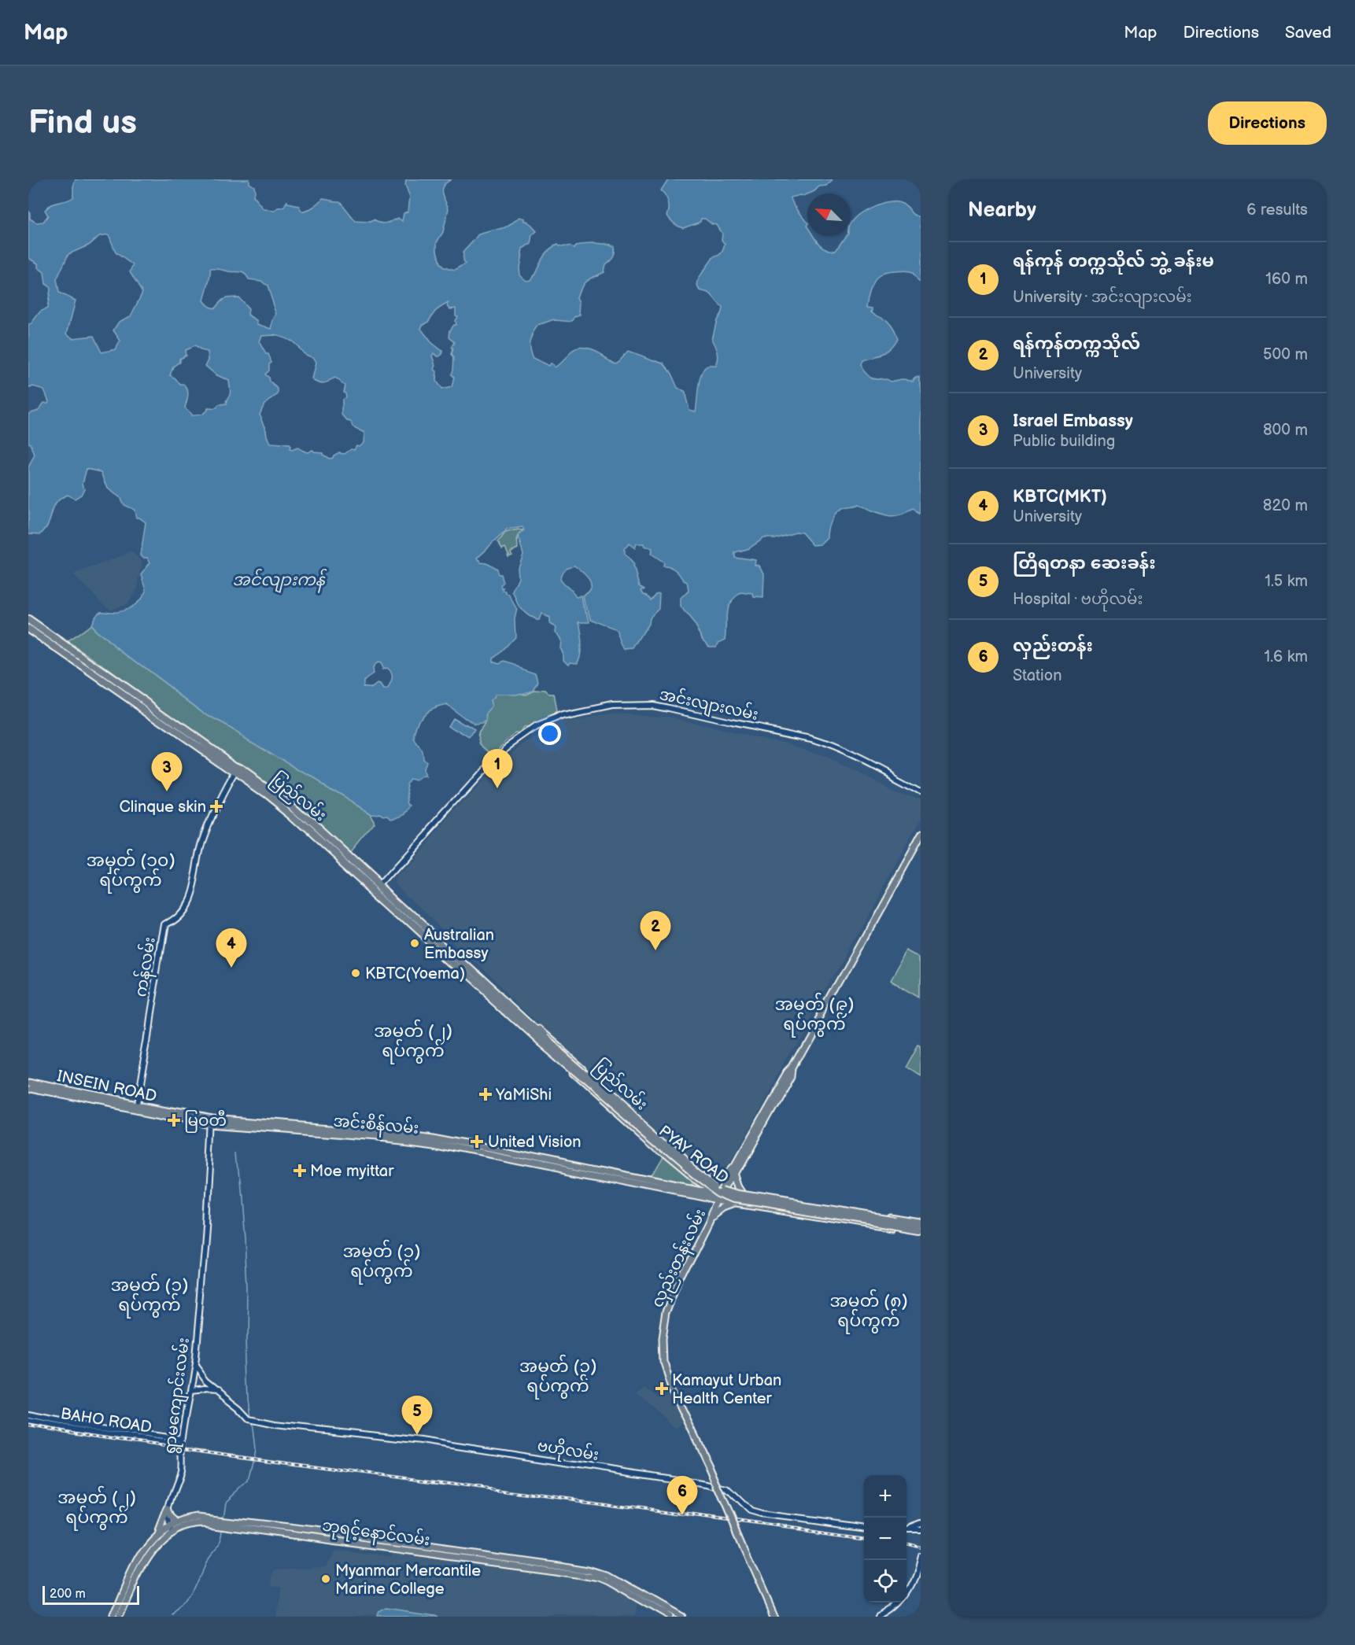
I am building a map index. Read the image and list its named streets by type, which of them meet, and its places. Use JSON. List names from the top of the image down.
{
  "streets": {
    "highway": ["ပြည်လမ်း", "PYAY ROAD"],
    "main road": [
      "အင်းလျားလမ်း",
      "ကန်လမ်း",
      "INSEIN ROAD",
      "အင်းစိန်လမ်း",
      "လှည်းတန်းလမ်း",
      "ရွာမကျောင်းလမ်း",
      "BAHO ROAD",
      "ဗဟိုလမ်း",
      "ဘုရင့်နောင်လမ်း"
    ]
  },
  "crossings": [
    ["အင်းလျားလမ်း", "ပြည်လမ်း"],
    ["ပြည်လမ်း", "ကန်လမ်း"],
    ["ပြည်လမ်း", "အင်းစိန်လမ်း"],
    ["ပြည်လမ်း", "PYAY ROAD"],
    ["ပြည်လမ်း", "လှည်းတန်းလမ်း"],
    ["ကန်လမ်း", "INSEIN ROAD"],
    ["ကန်လမ်း", "အင်းစိန်လမ်း"],
    ["INSEIN ROAD", "အင်းစိန်လမ်း"],
    ["အင်းစိန်လမ်း", "လှည်းတန်းလမ်း"],
    ["အင်းစိန်လမ်း", "ရွာမကျောင်းလမ်း"],
    ["ရွာမကျောင်းလမ်း", "BAHO ROAD"],
    ["ရွာမကျောင်းလမ်း", "ဗဟိုလမ်း"],
    ["ရွာမကျောင်းလမ်း", "ဘုရင့်နောင်လမ်း"]
  ],
  "districts": [
    "အမှတ် (၁၀) ရပ်ကွက်",
    "အမှတ် (၉) ရပ်ကွက်",
    "အမှတ် (၂) ရပ်ကွက်",
    "အမှတ် (၁) ရပ်ကွက်",
    "အမှတ် (၁) ရပ်ကွက်",
    "အမှတ် (၈) ရပ်ကွက်",
    "အမှတ် (၃) ရပ်ကွက်",
    "အမှတ် (၂) ရပ်ကွက်"
  ],
  "water": ["အင်လျားကန်"],
  "places": {
    "health": [
      "Clinque skin",
      "YaMiShi",
      "မြဝတီ",
      "United Vision",
      "Moe myittar",
      "Kamayut Urban Health Center"
    ],
    "other": ["Australian Embassy", "KBTC(Yoema)", "Myanmar Mercantile Marine College"]
  },
  "scale_bar": "200 m",
  "north": "top left",
  "page": {
    "header": "Map",
    "nav": ["Map", "Directions", "Saved"],
    "buttons": "Directions",
    "title": "Find us",
    "heading": ["Nearby", "6 results"],
    "list": [
      {
        "mark": "1",
        "name": "ရန်ကုန် တက္ကသိုလ် ဘွဲ့ ခန်းမ",
        "note": "University · အင်းလျားလမ်း",
        "value": "160 m"
      },
      {
        "mark": "2",
        "name": "ရန်ကုန်တက္ကသိုလ်",
        "note": "University",
        "value": "500 m"
      },
      {
        "mark": "3",
        "name": "Israel Embassy",
        "note": "Public building",
        "value": "800 m"
      },
      {
        "mark": "4",
        "name": "KBTC(MKT)",
        "note": "University",
        "value": "820 m"
      },
      {
        "mark": "5",
        "name": "တြိရတနာ ဆေးခန်း",
        "note": "Hospital · ဗဟိုလမ်း",
        "value": "1.5 km"
      },
      {
        "mark": "6",
        "name": "လှည်းတန်း",
        "note": "Station",
        "value": "1.6 km"
      }
    ],
    "pins": [
      "1",
      "3",
      "2",
      "4",
      "5",
      "6"
    ],
    "map_buttons": ["+", "−"],
    "scale": "200 m"
  }
}
